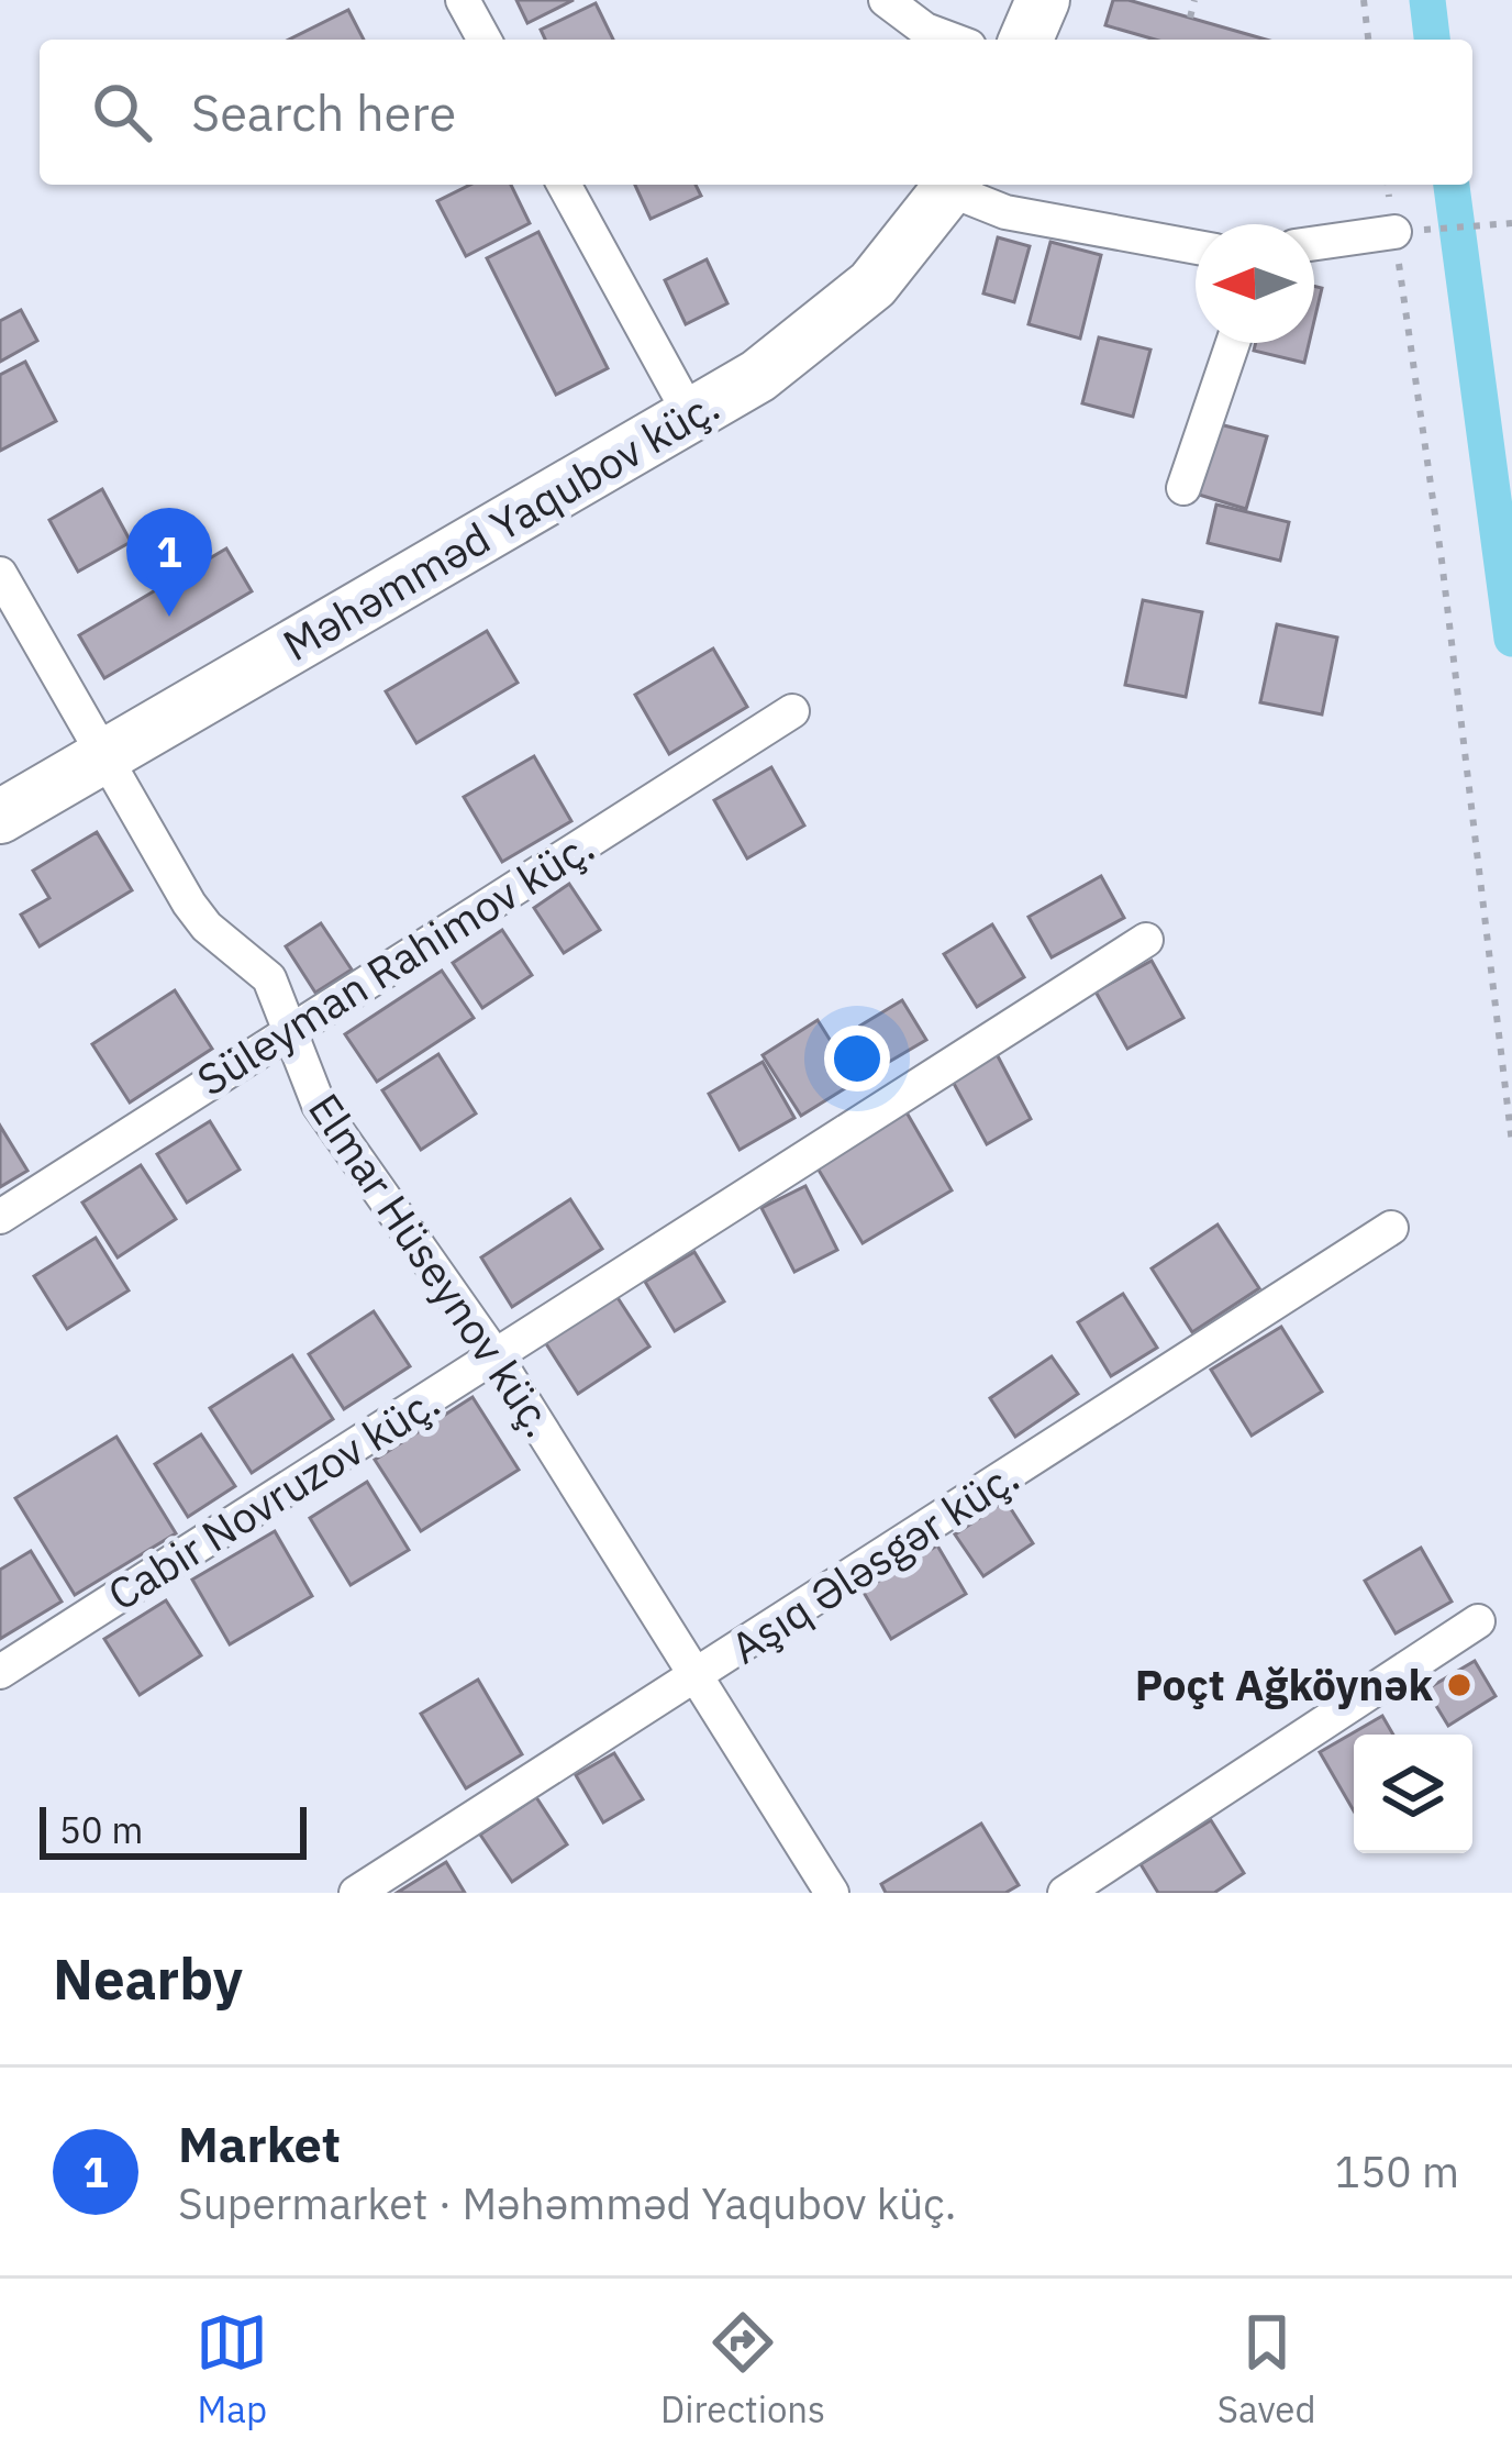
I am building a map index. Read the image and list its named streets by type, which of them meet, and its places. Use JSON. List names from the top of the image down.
{
  "streets": {
    "main road": ["Məhəmməd Yaqubov küç."],
    "street": [
      "Süleyman Rahimov küç.",
      "Elmar Hüseynov küç.",
      "Cabir Novruzov küç.",
      "Aşıq Ələsgər küç."
    ]
  },
  "crossings": [
    ["Məhəmməd Yaqubov küç.", "Elmar Hüseynov küç."],
    ["Süleyman Rahimov küç.", "Elmar Hüseynov küç."],
    ["Elmar Hüseynov küç.", "Cabir Novruzov küç."],
    ["Elmar Hüseynov küç.", "Aşıq Ələsgər küç."]
  ],
  "places": ["Poçt Ağköynək"],
  "scale_bar": "50 m",
  "north": "left",
  "page": {
    "search": "Search here",
    "pins": "1",
    "scale": "50 m",
    "heading": "Nearby",
    "list": [
      {
        "mark": "1",
        "name": "Market",
        "note": "Supermarket · Məhəmməd Yaqubov küç.",
        "value": "150 m"
      }
    ],
    "nav": ["Map", "Directions", "Saved"]
  }
}
